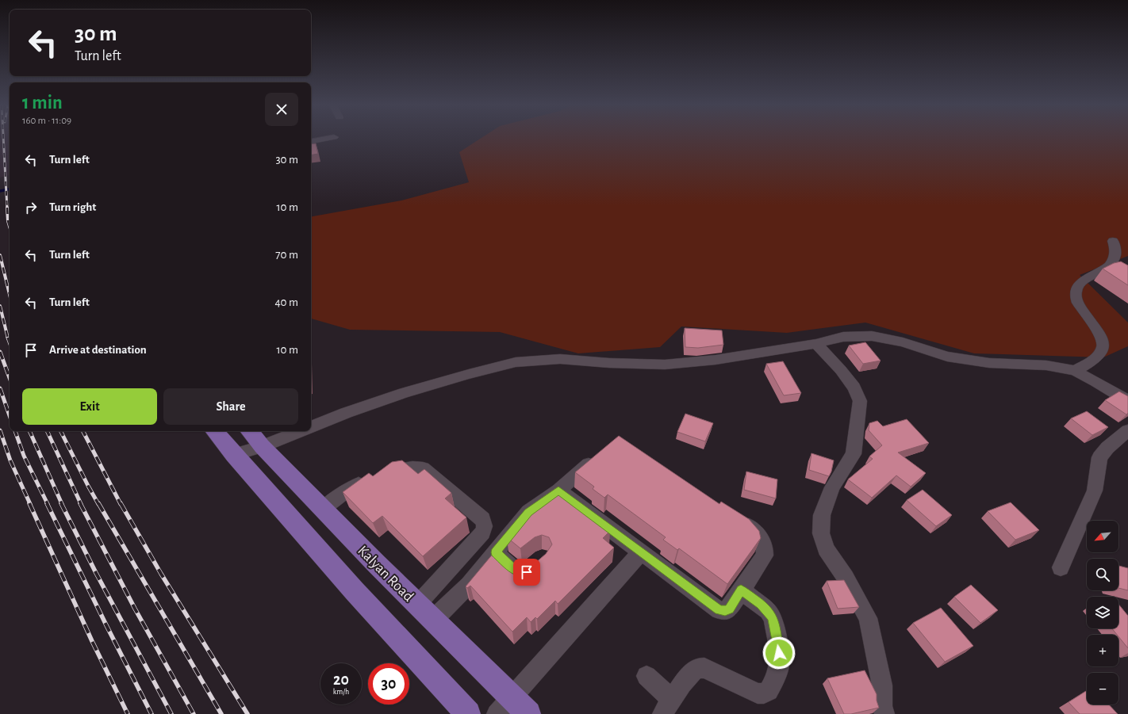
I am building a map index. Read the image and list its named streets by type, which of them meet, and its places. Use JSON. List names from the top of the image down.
{
  "streets": {
    "main road": ["Kalyan Road"]
  },
  "north": "bottom left",
  "page": {
    "turn": ["30 m", "Turn left"],
    "heading": ["1 min", "160 m · 11:09"],
    "list": [
      {
        "name": "Turn left",
        "value": "30 m"
      },
      {
        "name": "Turn right",
        "value": "10 m"
      },
      {
        "name": "Turn left",
        "value": "70 m"
      },
      {
        "name": "Turn left",
        "value": "40 m"
      },
      {
        "name": "Arrive at destination",
        "value": "10 m"
      }
    ],
    "buttons": ["Exit", "Share"],
    "map_buttons": ["+", "−"],
    "speed": "20 km/h",
    "limit": "30"
  }
}
